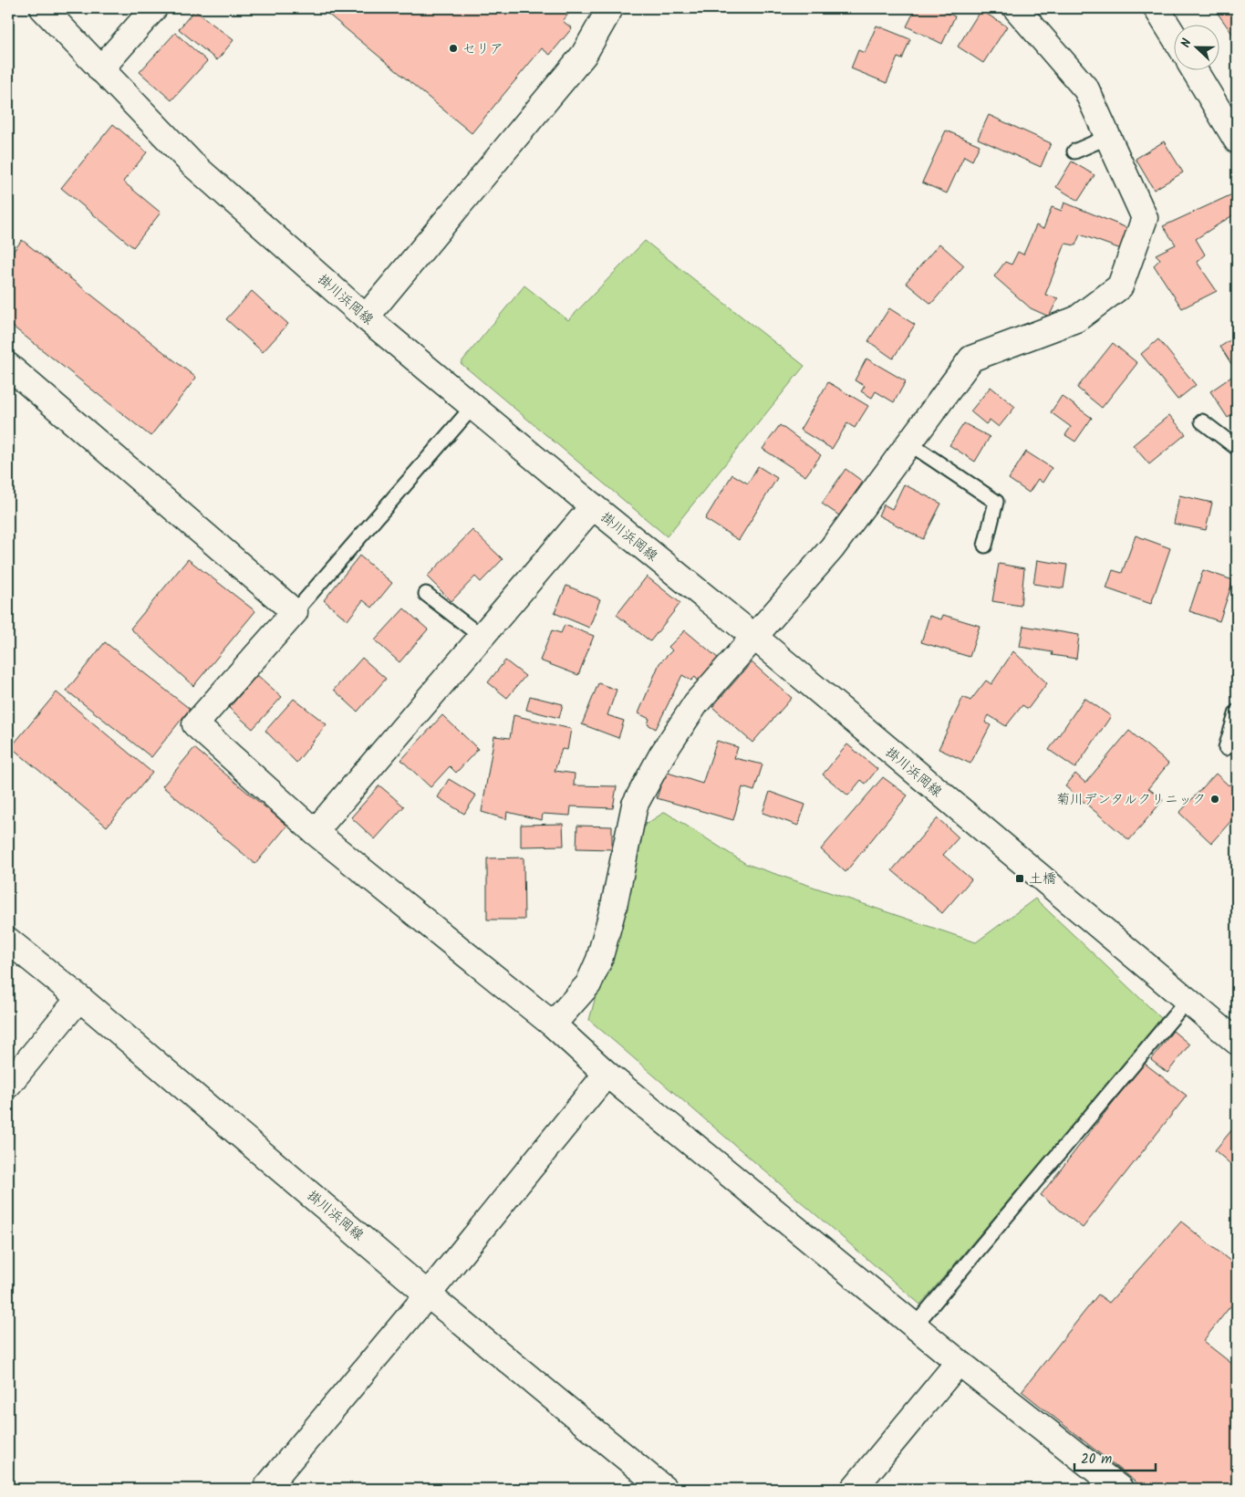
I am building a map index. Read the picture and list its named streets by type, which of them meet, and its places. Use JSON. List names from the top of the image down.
{
  "streets": {
    "street": ["掛川浜岡線"]
  },
  "places": {
    "other": ["セリア", "菊川デンタルクリニック"],
    "transit": ["土橋"]
  },
  "scale_bar": "20 m",
  "north": "left"
}
